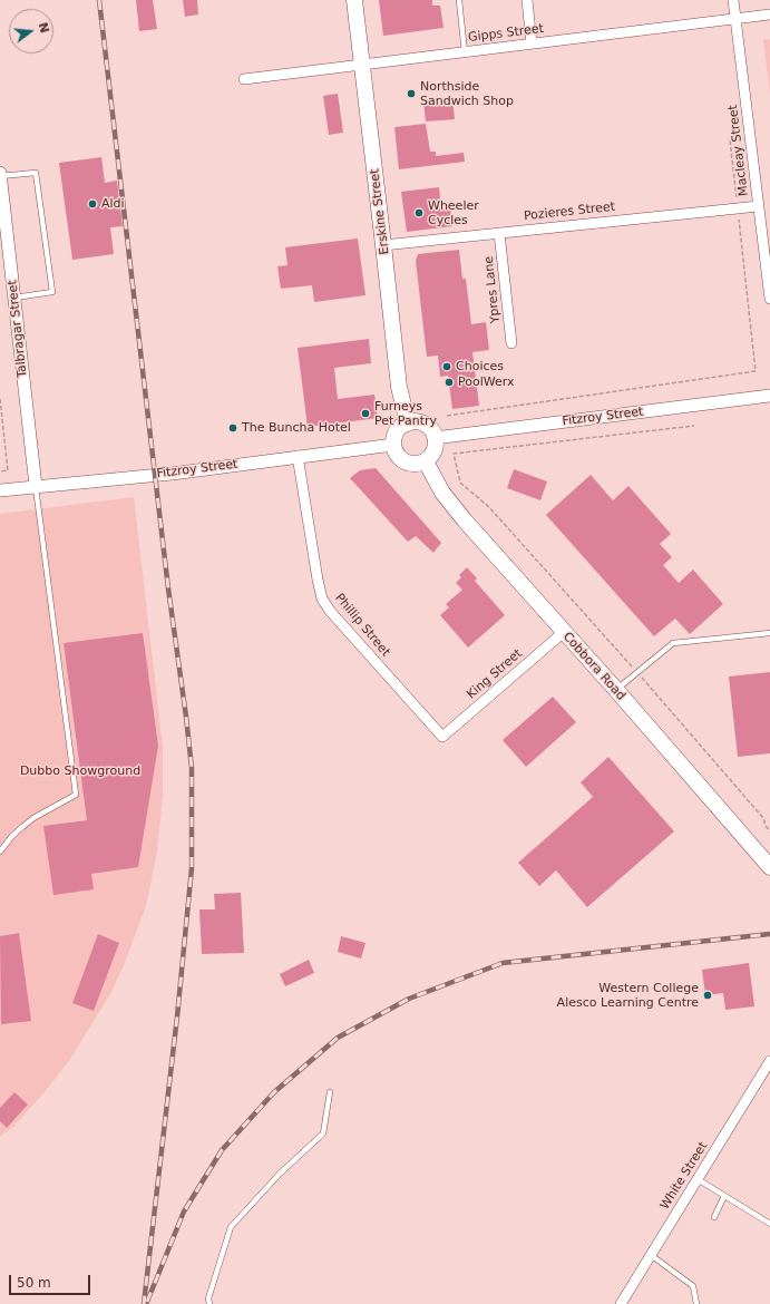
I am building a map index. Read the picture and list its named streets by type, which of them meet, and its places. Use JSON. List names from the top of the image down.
{
  "streets": {
    "main road": ["Erskine Street", "Cobbora Road"],
    "street": [
      "Gipps Street",
      "Macleay Street",
      "Pozieres Street",
      "Ypres Lane",
      "Talbragar Street",
      "Fitzroy Street",
      "Phillip Street",
      "King Street",
      "White Street"
    ]
  },
  "crossings": [
    ["Gipps Street", "Macleay Street"],
    ["Gipps Street", "Erskine Street"],
    ["Macleay Street", "Pozieres Street"],
    ["Erskine Street", "Pozieres Street"],
    ["Erskine Street", "Fitzroy Street"],
    ["Erskine Street", "Cobbora Road"],
    ["Pozieres Street", "Ypres Lane"],
    ["Talbragar Street", "Fitzroy Street"],
    ["Fitzroy Street", "Phillip Street"],
    ["Fitzroy Street", "Cobbora Road"],
    ["Phillip Street", "King Street"],
    ["Cobbora Road", "King Street"]
  ],
  "parks": ["Dubbo Showground"],
  "places": [
    "Northside Sandwich Shop",
    "Aldi",
    "Wheeler Cycles",
    "Choices",
    "PoolWerx",
    "Furneys Pet Pantry",
    "The Buncha Hotel",
    "Western College Alesco Learning Centre"
  ],
  "scale_bar": "50 m",
  "north": "right"
}
